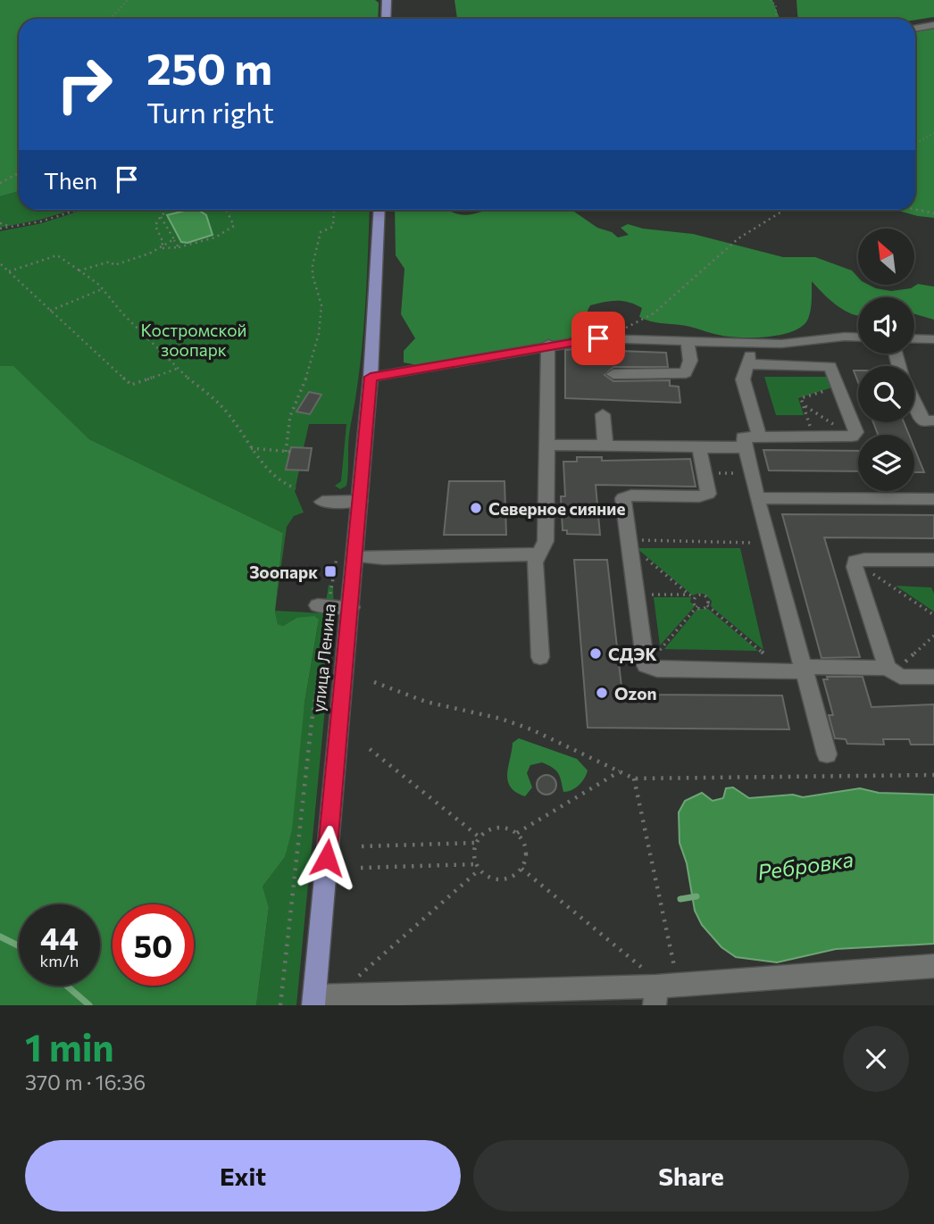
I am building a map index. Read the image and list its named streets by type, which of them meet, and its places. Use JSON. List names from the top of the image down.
{
  "streets": {
    "main road": ["улица Ленина"]
  },
  "water": ["Ребровка"],
  "parks": ["Костромской зоопарк"],
  "places": {
    "other": ["Северное сияние", "СДЭК", "Ozon"],
    "transit": ["Зоопарк"]
  },
  "north": "top left",
  "page": {
    "turn": ["250 m", "Turn right"],
    "then": "Then",
    "speed": "44 km/h",
    "limit": "50",
    "heading": ["1 min", "370 m · 16:36"],
    "buttons": ["Exit", "Share"]
  }
}
